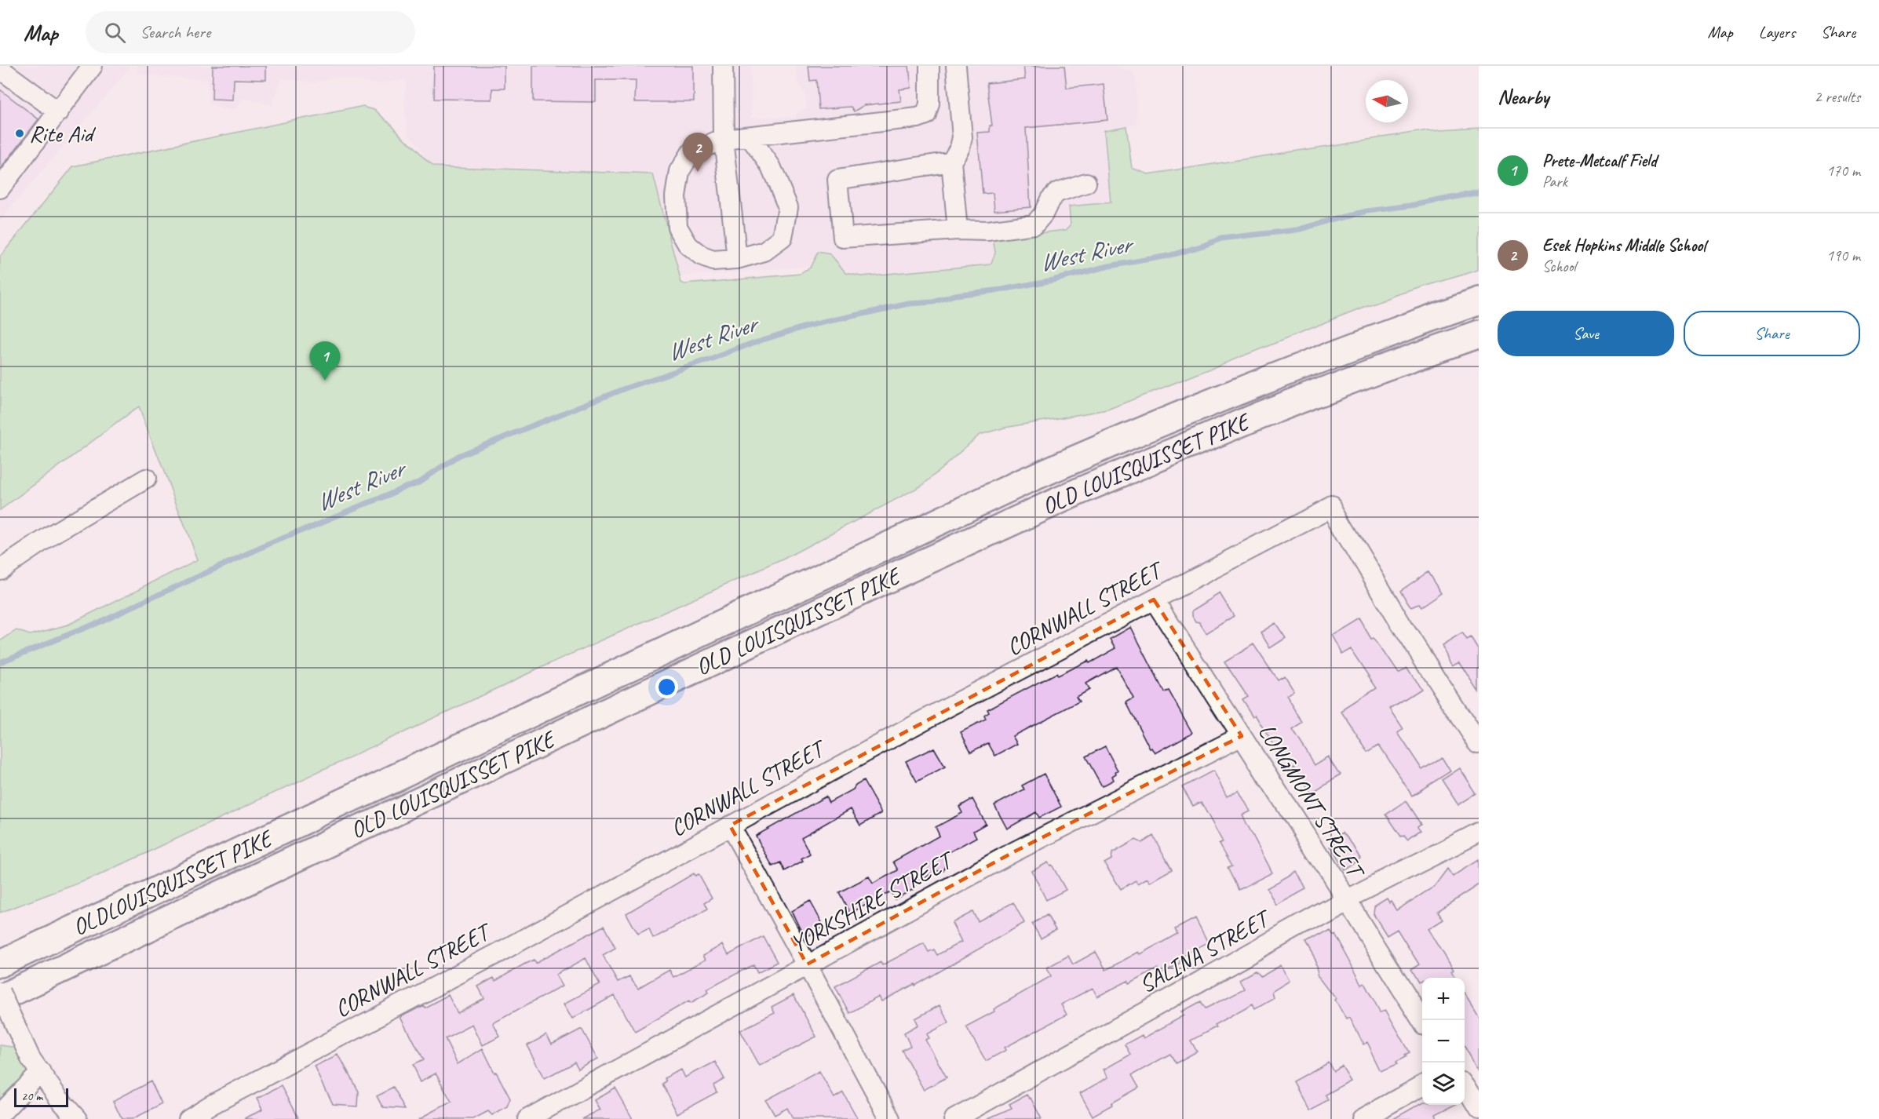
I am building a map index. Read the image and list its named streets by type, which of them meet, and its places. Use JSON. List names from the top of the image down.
{
  "streets": {
    "highway": ["OLD LOUISQUISSET PIKE", "OLDLOUISQUISSET PIKE"],
    "street": [
      "CORNWALL STREET",
      "LONGMONT STREET",
      "YORKSHIRE STREET",
      "SALINA STREET"
    ]
  },
  "crossings": [
    ["OLD LOUISQUISSET PIKE", "OLDLOUISQUISSET PIKE"],
    ["CORNWALL STREET", "LONGMONT STREET"],
    ["LONGMONT STREET", "YORKSHIRE STREET"],
    ["LONGMONT STREET", "SALINA STREET"]
  ],
  "water": ["West River"],
  "places": ["Rite Aid"],
  "scale_bar": "20 m",
  "north": "left",
  "page": {
    "header": "Map",
    "search": "Search here",
    "nav": ["Map", "Layers", "Share"],
    "heading": ["Nearby", "2 results"],
    "list": [
      {
        "mark": "1",
        "name": "Prete-Metcalf Field",
        "note": "Park",
        "value": "170 m"
      },
      {
        "mark": "2",
        "name": "Esek Hopkins Middle School",
        "note": "School",
        "value": "190 m"
      }
    ],
    "pins": ["2", "1"],
    "buttons": ["Save", "Share"],
    "map_buttons": ["+", "−"],
    "scale": "20 m"
  }
}
